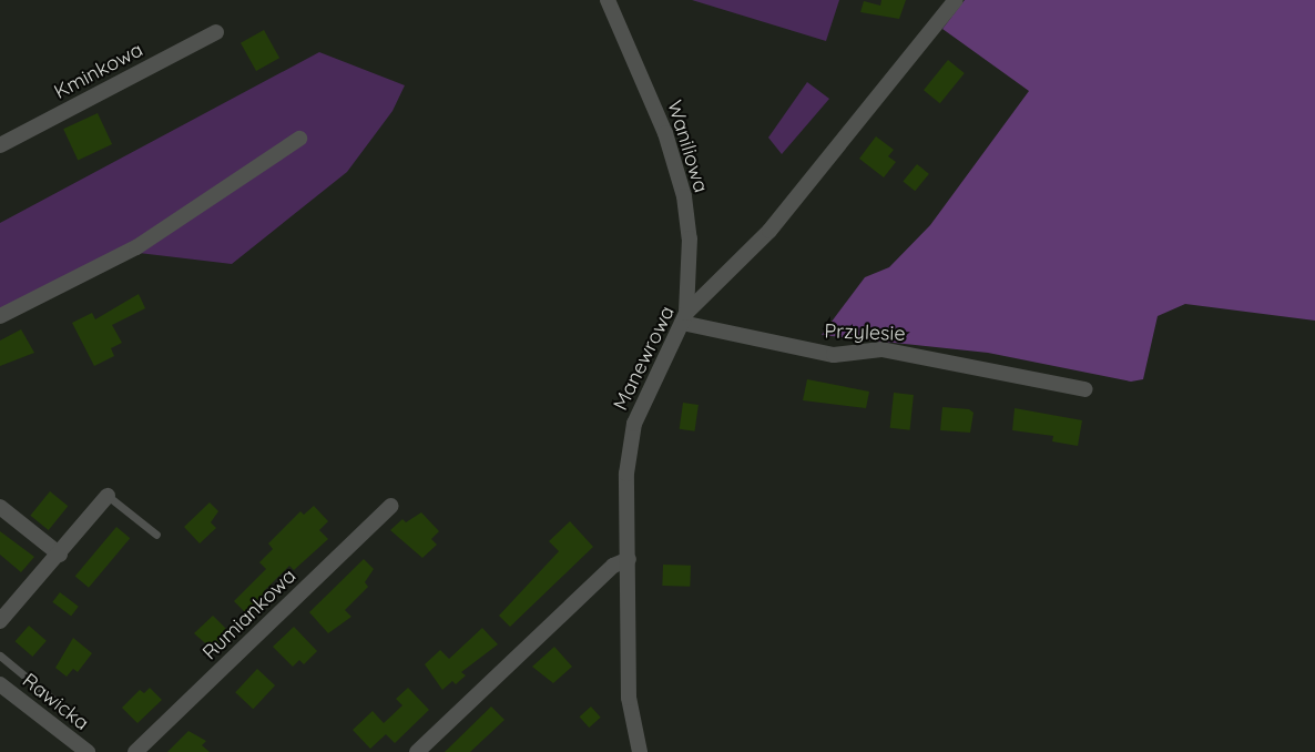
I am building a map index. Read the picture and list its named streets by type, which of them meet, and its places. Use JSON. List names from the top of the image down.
{
  "streets": {
    "street": [
      "Kminkowa",
      "Waniliowa",
      "Przylesie",
      "Manewrowa",
      "Rumiankowa",
      "Rawicka"
    ]
  },
  "crossings": [
    ["Waniliowa", "Przylesie"],
    ["Waniliowa", "Manewrowa"],
    ["Przylesie", "Manewrowa"]
  ]
}
